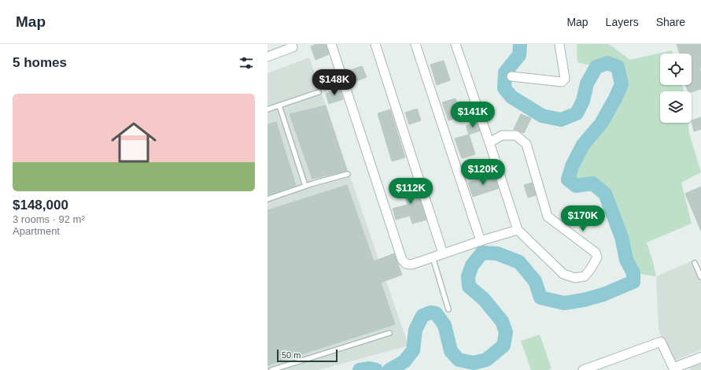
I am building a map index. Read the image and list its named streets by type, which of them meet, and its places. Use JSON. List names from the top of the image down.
{
  "scale_bar": "50 m",
  "page": {
    "header": "Map",
    "nav": ["Map", "Layers", "Share"],
    "heading": "5 homes",
    "price": [
      "$148K",
      "$141K",
      "$120K",
      "$112K",
      "$170K"
    ],
    "list": [
      {
        "name": "$148,000",
        "note": "3 rooms · 92 m² · Apartment"
      }
    ],
    "scale": "50 m"
  }
}
